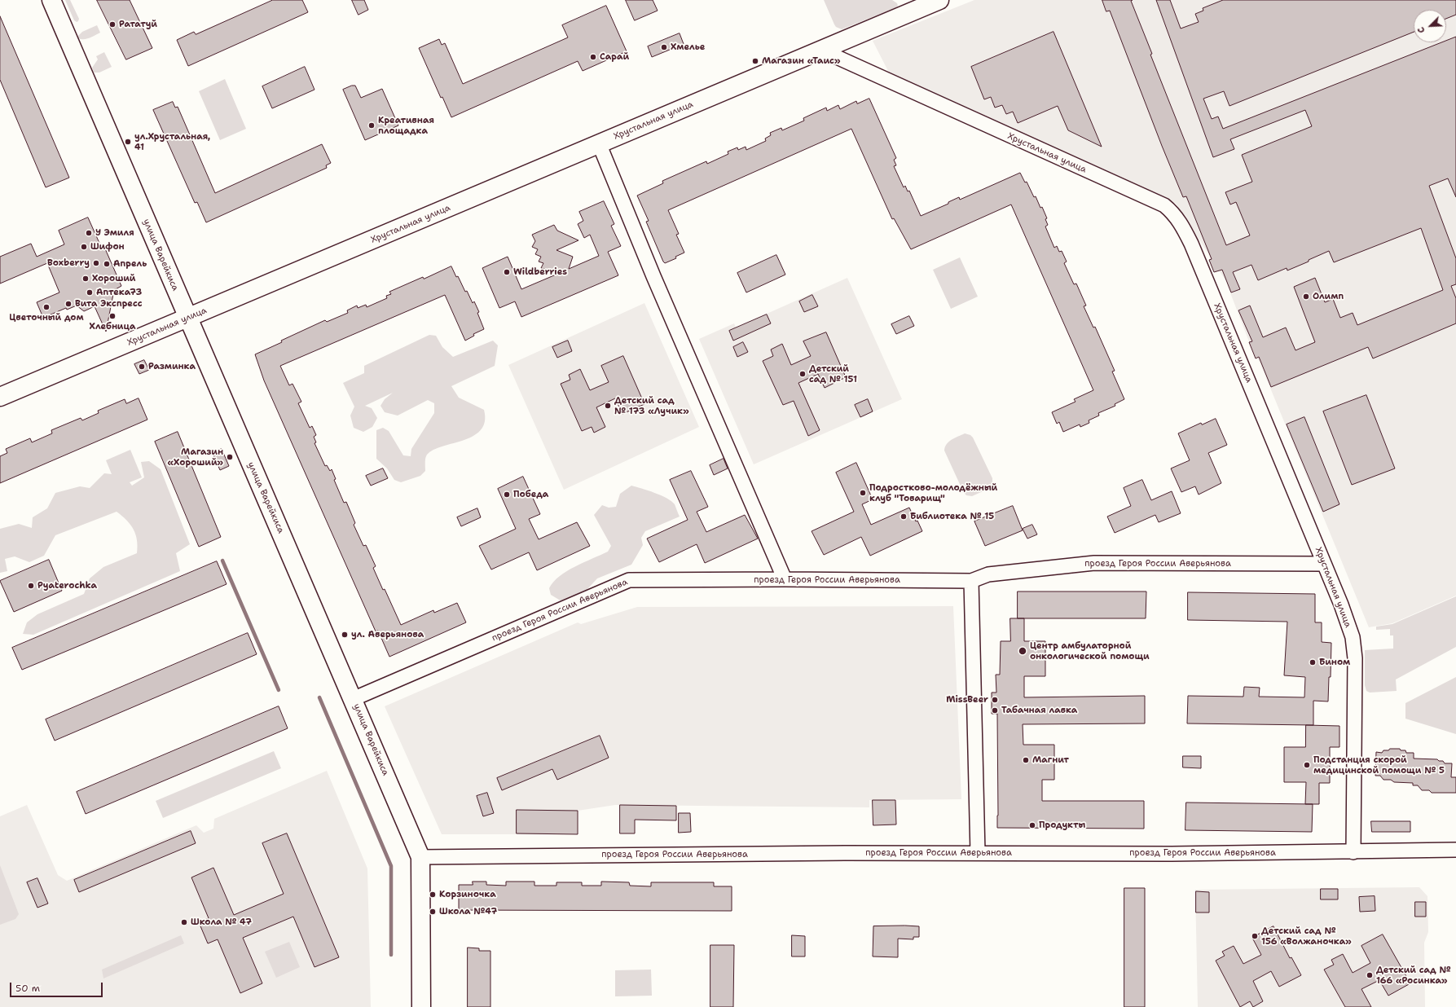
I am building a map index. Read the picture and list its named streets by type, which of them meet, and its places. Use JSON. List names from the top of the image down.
{
  "streets": {
    "street": ["Хрустальная улица", "улица Варейкиса", "проезд Героя России Аверьянова"]
  },
  "crossings": [
    ["Хрустальная улица", "улица Варейкиса"],
    ["Хрустальная улица", "проезд Героя России Аверьянова"],
    ["улица Варейкиса", "проезд Героя России Аверьянова"]
  ],
  "places": [
    "Рататуй",
    "Хмелье",
    "Сарай",
    "Магазин «Таис»",
    "Креативная площадка",
    "ул.Хрустальная, 41",
    "У Эмиля",
    "Шифон",
    "Boxberry",
    "Апрель",
    "Wildberries",
    "Хороший",
    "Аптека73",
    "Олимп",
    "Вита Экспресс",
    "Цветочный дом",
    "Хлебница",
    "Разминка",
    "Детский сад № 151",
    "Детский сад № 173 «Лучик»",
    "Магазин «Хороший»",
    "Подростково-молодёжный клуб \"Товарищ\"",
    "Победа",
    "Библиотека № 15",
    "Pyaterochka",
    "ул. Аверьянова",
    "Центр амбулаторной онкологической помощи",
    "Бином",
    "MissBeer",
    "Табачная лавка",
    "Магнит",
    "Подстанция скорой медицинской помощи № 5",
    "Продукты",
    "Корзиночка",
    "Школа №47",
    "Школа № 47",
    "Детский сад № 156 «Волжаночка»",
    "Детский сад № 166 «Росинка»"
  ],
  "scale_bar": "50 m",
  "north": "bottom left"
}
